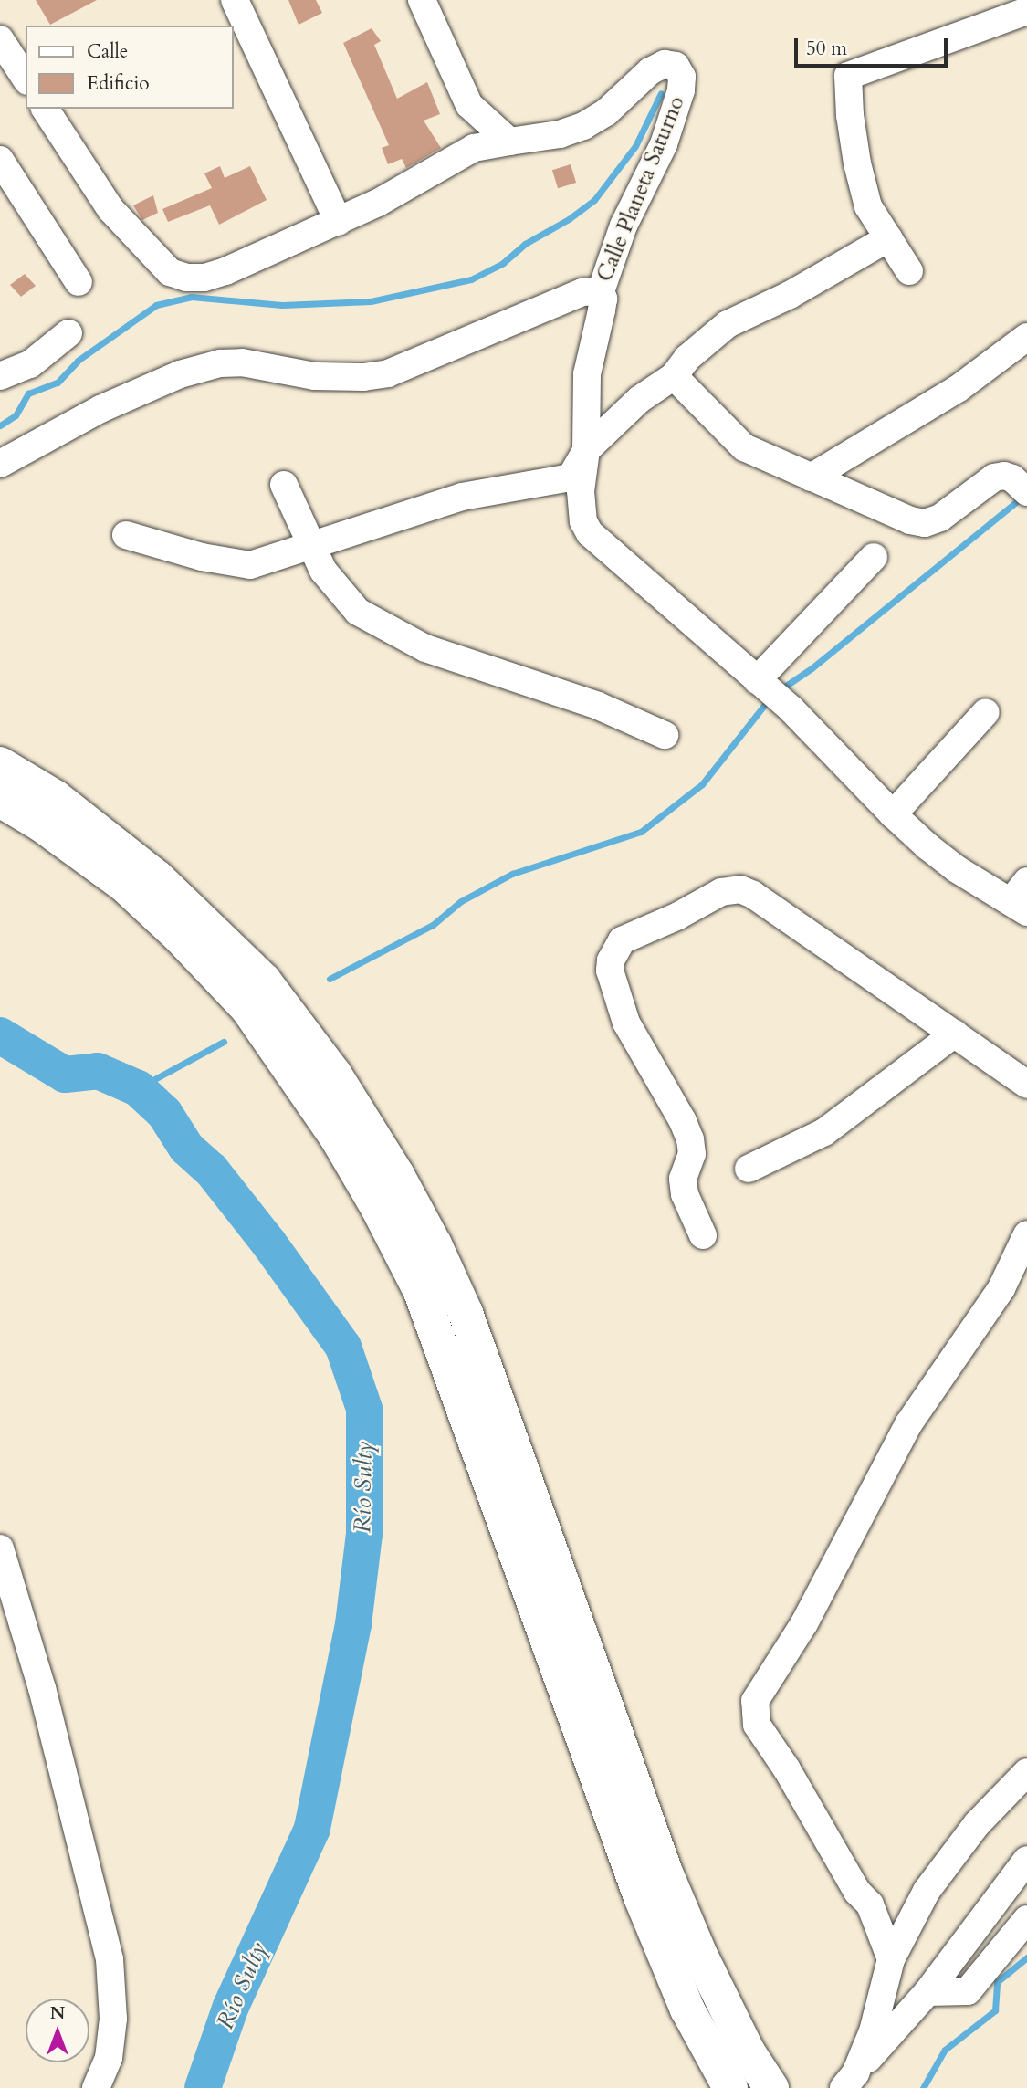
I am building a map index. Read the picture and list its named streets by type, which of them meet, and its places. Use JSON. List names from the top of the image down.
{
  "streets": {
    "street": ["Calle Planeta Saturno"]
  },
  "water": ["Río Sulty"],
  "legend": ["Calle", "Edificio"],
  "scale_bar": "50 m",
  "north": "top"
}
